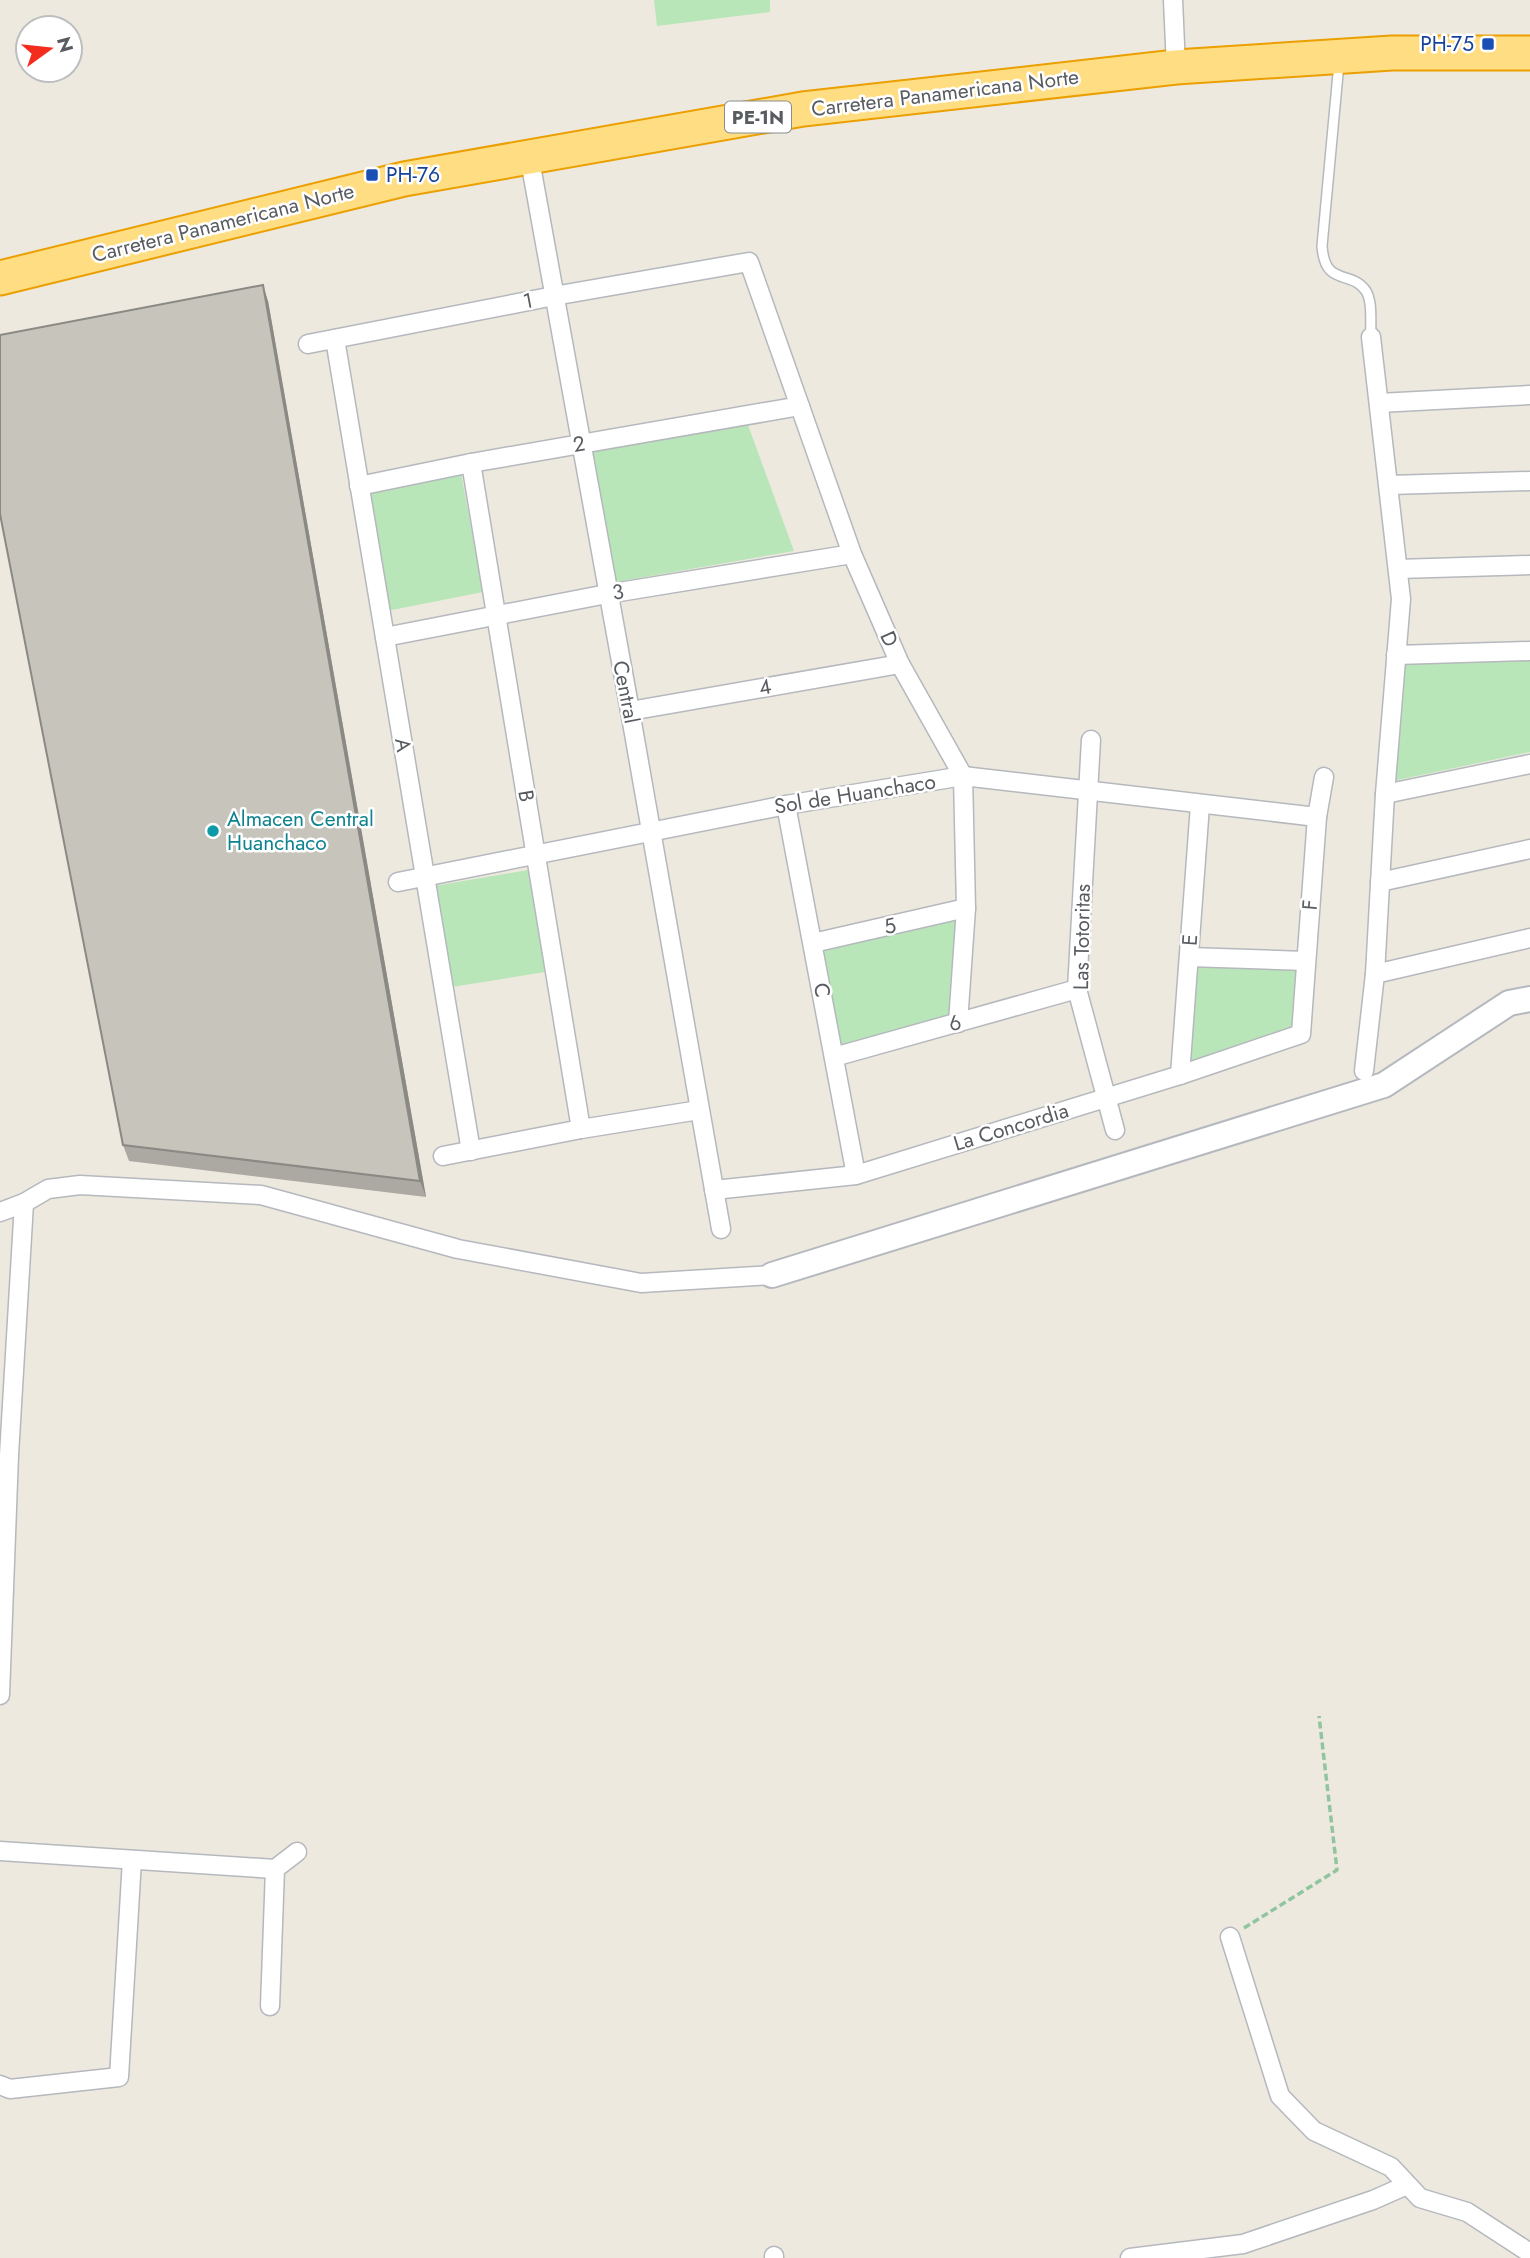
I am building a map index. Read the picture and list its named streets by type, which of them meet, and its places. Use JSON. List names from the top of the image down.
{
  "streets": {
    "highway": ["Carretera Panamericana Norte", "PE-1N"],
    "street": [
      "1",
      "2",
      "3",
      "D",
      "4",
      "Central",
      "A",
      "Sol de Huanchaco",
      "B",
      "F",
      "5",
      "Las Totoritas",
      "E",
      "C",
      "6",
      "La Concordia"
    ]
  },
  "crossings": [
    ["Carretera Panamericana Norte", "Central"],
    ["1", "D"],
    ["1", "Central"],
    ["1", "A"],
    ["2", "D"],
    ["2", "Central"],
    ["2", "A"],
    ["2", "B"],
    ["3", "D"],
    ["3", "Central"],
    ["3", "A"],
    ["3", "B"],
    ["D", "4"],
    ["D", "Sol de Huanchaco"],
    ["D", "5"],
    ["D", "6"],
    ["4", "Central"],
    ["Central", "Sol de Huanchaco"],
    ["Central", "La Concordia"],
    ["A", "Sol de Huanchaco"],
    ["Sol de Huanchaco", "B"],
    ["Sol de Huanchaco", "F"],
    ["Sol de Huanchaco", "Las Totoritas"],
    ["Sol de Huanchaco", "E"],
    ["Sol de Huanchaco", "C"],
    ["F", "La Concordia"],
    ["5", "C"],
    ["Las Totoritas", "6"],
    ["Las Totoritas", "La Concordia"],
    ["E", "La Concordia"],
    ["C", "6"],
    ["C", "La Concordia"]
  ],
  "places": {
    "transit": ["PH-75", "PH-76"],
    "other": ["Almacen Central Huanchaco"]
  },
  "north": "right"
}
